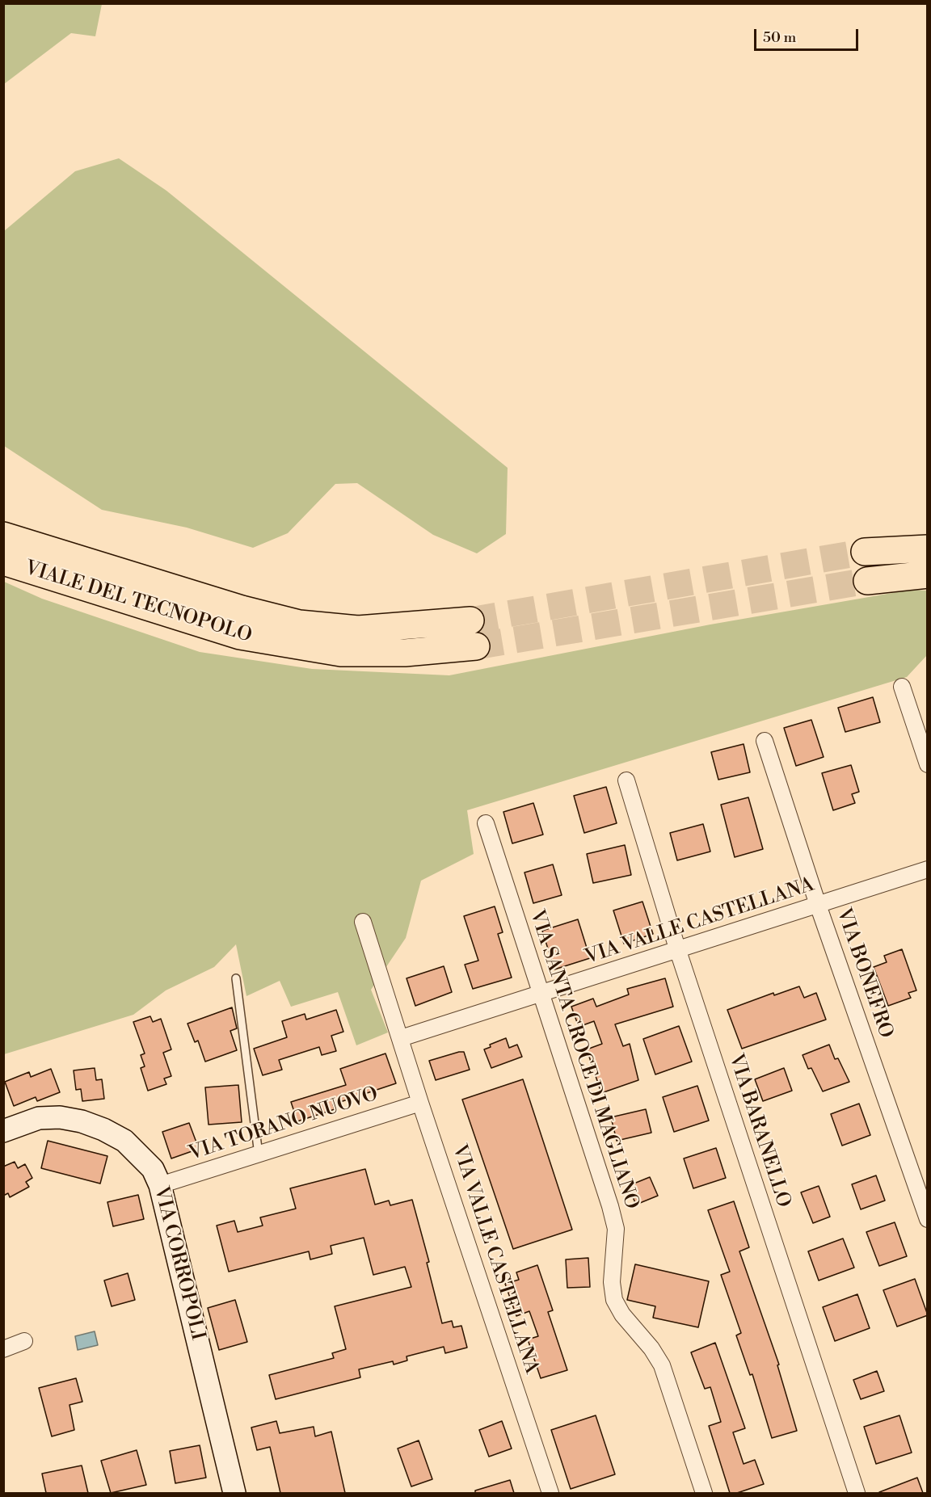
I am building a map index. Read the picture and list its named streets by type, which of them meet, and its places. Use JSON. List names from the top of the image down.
{
  "streets": {
    "highway": ["VIALE DEL TECNOPOLO"],
    "street": [
      "VIA VALLE CASTELLANA",
      "VIA BONEFRO",
      "VIA SANTA CROCE DI MAGLIANO",
      "VIA TORANO NUOVO",
      "VIA BARANELLO",
      "VIA CORROPOLI"
    ]
  },
  "crossings": [
    ["VIA VALLE CASTELLANA", "VIA BONEFRO"],
    ["VIA VALLE CASTELLANA", "VIA SANTA CROCE DI MAGLIANO"],
    ["VIA VALLE CASTELLANA", "VIA TORANO NUOVO"],
    ["VIA VALLE CASTELLANA", "VIA BARANELLO"],
    ["VIA TORANO NUOVO", "VIA CORROPOLI"]
  ],
  "scale_bar": "50 m"
}
